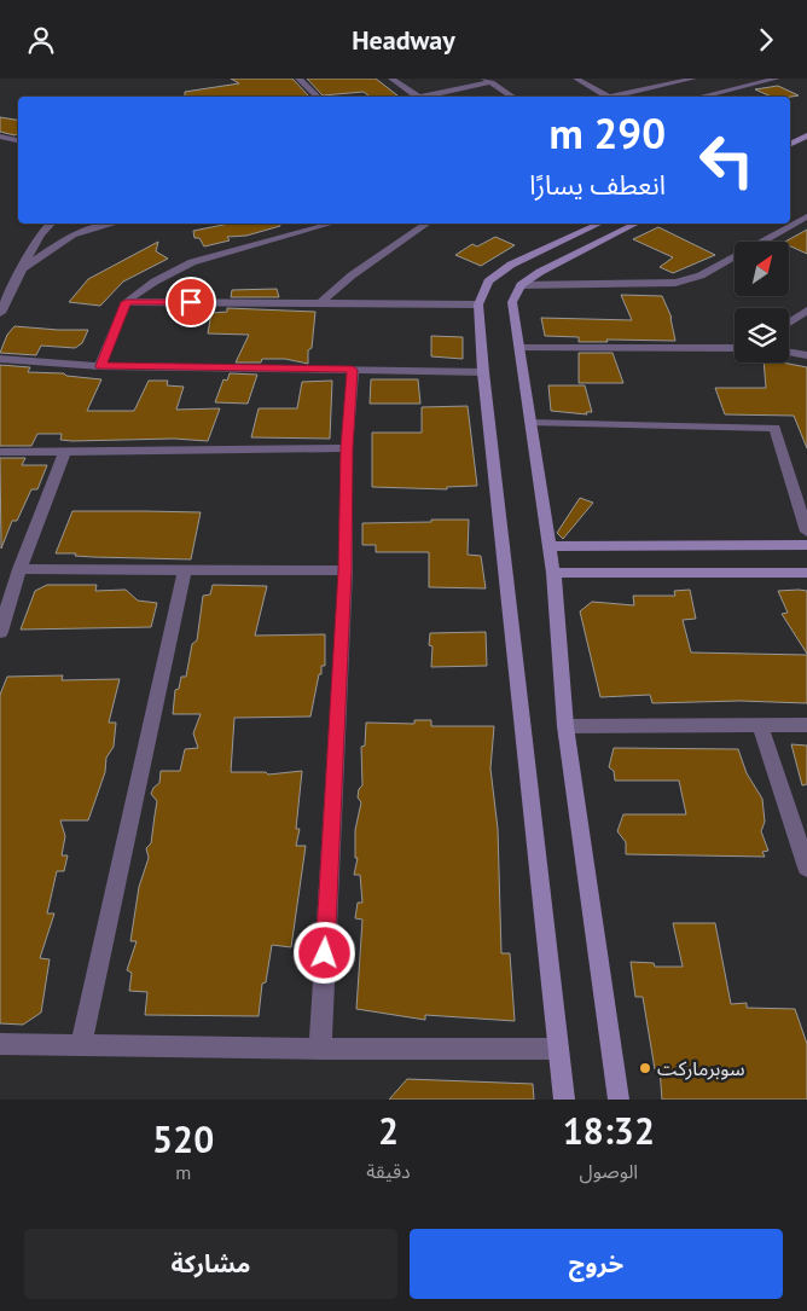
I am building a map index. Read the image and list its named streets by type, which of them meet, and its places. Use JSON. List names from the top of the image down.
{
  "places": ["سوبرماركت"],
  "north": "top right",
  "page": {
    "header": "Headway",
    "turn": ["290 m", "انعطف يسارًا"],
    "eta": [
      "18:32",
      "الوصول",
      "2",
      "دقيقة",
      "520",
      "m"
    ],
    "buttons": ["خروج", "مشاركة"]
  }
}
